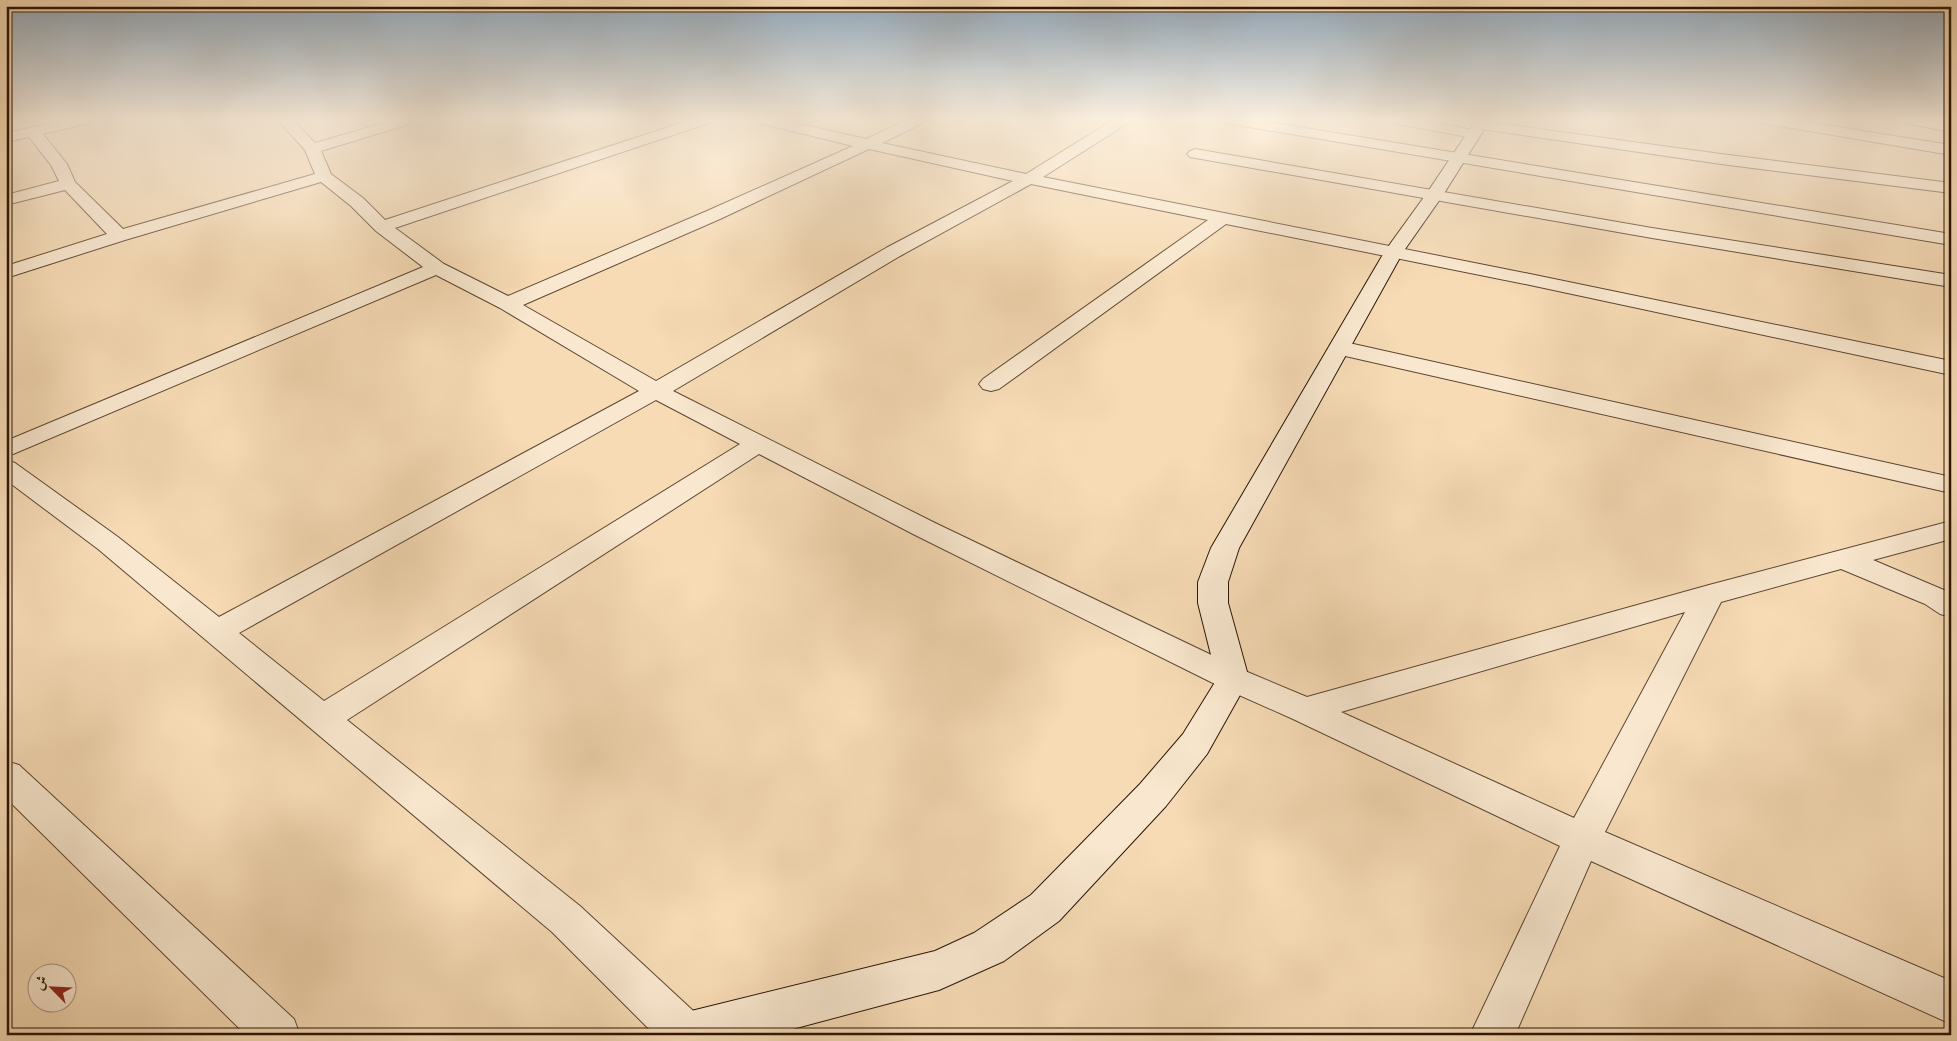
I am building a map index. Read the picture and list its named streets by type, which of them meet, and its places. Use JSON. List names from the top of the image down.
{
  "north": "top left"
}
